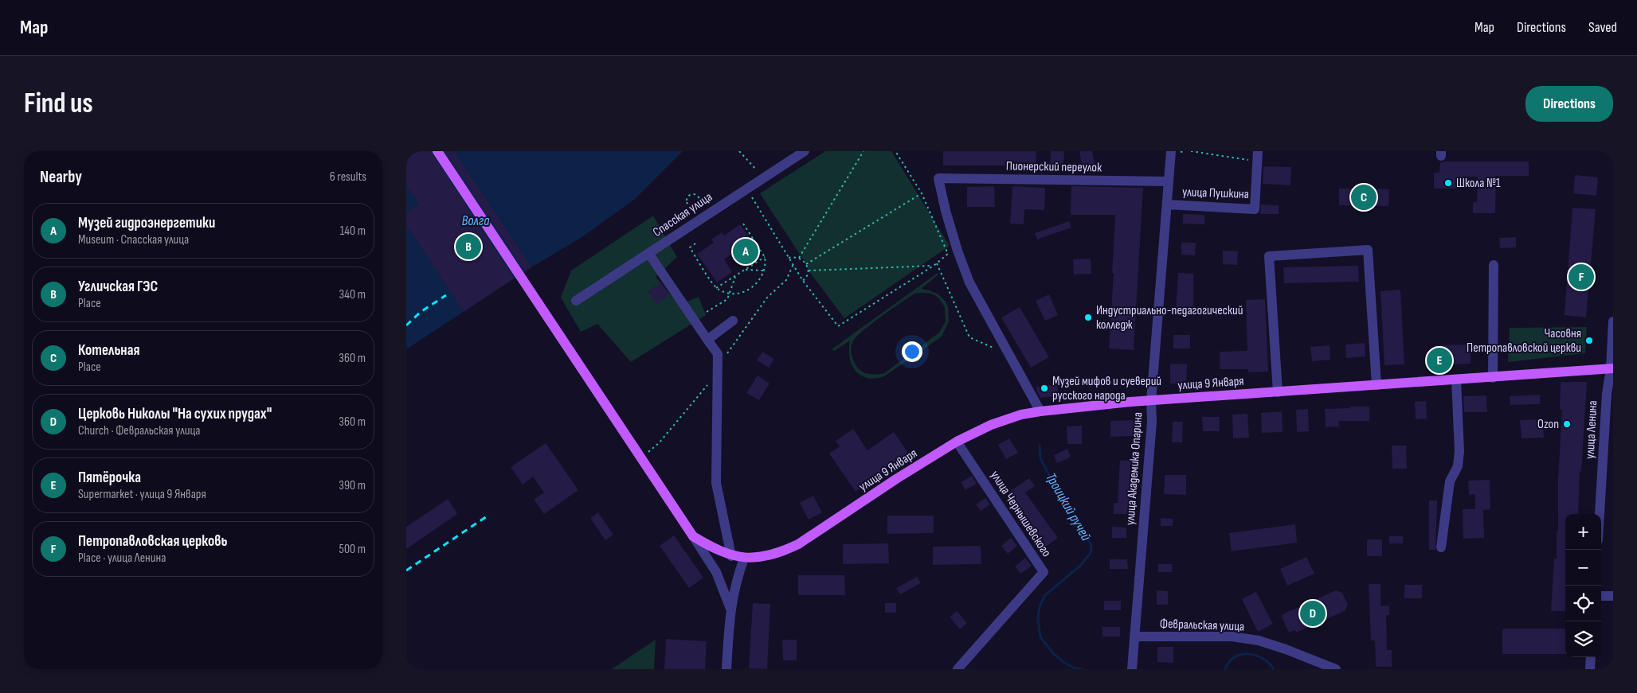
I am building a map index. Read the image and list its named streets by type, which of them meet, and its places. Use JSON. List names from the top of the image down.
{
  "streets": {
    "main road": ["улица 9 Января"],
    "street": [
      "Пионерский переулок",
      "улица Пушкина",
      "Спасская улица",
      "улица Ленина",
      "улица Академика Опарина",
      "улица Чернышевского",
      "Февральская улица"
    ]
  },
  "crossings": [
    ["Пионерский переулок", "улица Академика Опарина"],
    ["улица Пушкина", "улица Академика Опарина"],
    ["улица 9 Января", "улица Ленина"],
    ["улица 9 Января", "улица Академика Опарина"],
    ["улица 9 Января", "улица Чернышевского"],
    ["улица Академика Опарина", "Февральская улица"]
  ],
  "water": ["Волга", "Троицкий ручей"],
  "places": [
    "Школа №1",
    "Индустриально-педагогический колледж",
    "Часовня Петропавловской церкви",
    "Музей мифов и суеверий русского народа",
    "Ozon"
  ],
  "page": {
    "header": "Map",
    "nav": ["Map", "Directions", "Saved"],
    "buttons": "Directions",
    "title": "Find us",
    "heading": ["Nearby", "6 results"],
    "pins": [
      "C",
      "B",
      "A",
      "F",
      "E",
      "D"
    ],
    "list": [
      {
        "mark": "A",
        "name": "Музей гидроэнергетики",
        "note": "Museum · Спасская улица",
        "value": "140 m"
      },
      {
        "mark": "B",
        "name": "Угличская ГЭС",
        "note": "Place",
        "value": "340 m"
      },
      {
        "mark": "C",
        "name": "Котельная",
        "note": "Place",
        "value": "360 m"
      },
      {
        "mark": "D",
        "name": "Церковь Николы \"На сухих прудах\"",
        "note": "Church · Февральская улица",
        "value": "360 m"
      },
      {
        "mark": "E",
        "name": "Пятёрочка",
        "note": "Supermarket · улица 9 Января",
        "value": "390 m"
      },
      {
        "mark": "F",
        "name": "Петропавловская церковь",
        "note": "Place · улица Ленина",
        "value": "500 m"
      }
    ],
    "map_buttons": ["+", "−"]
  }
}
